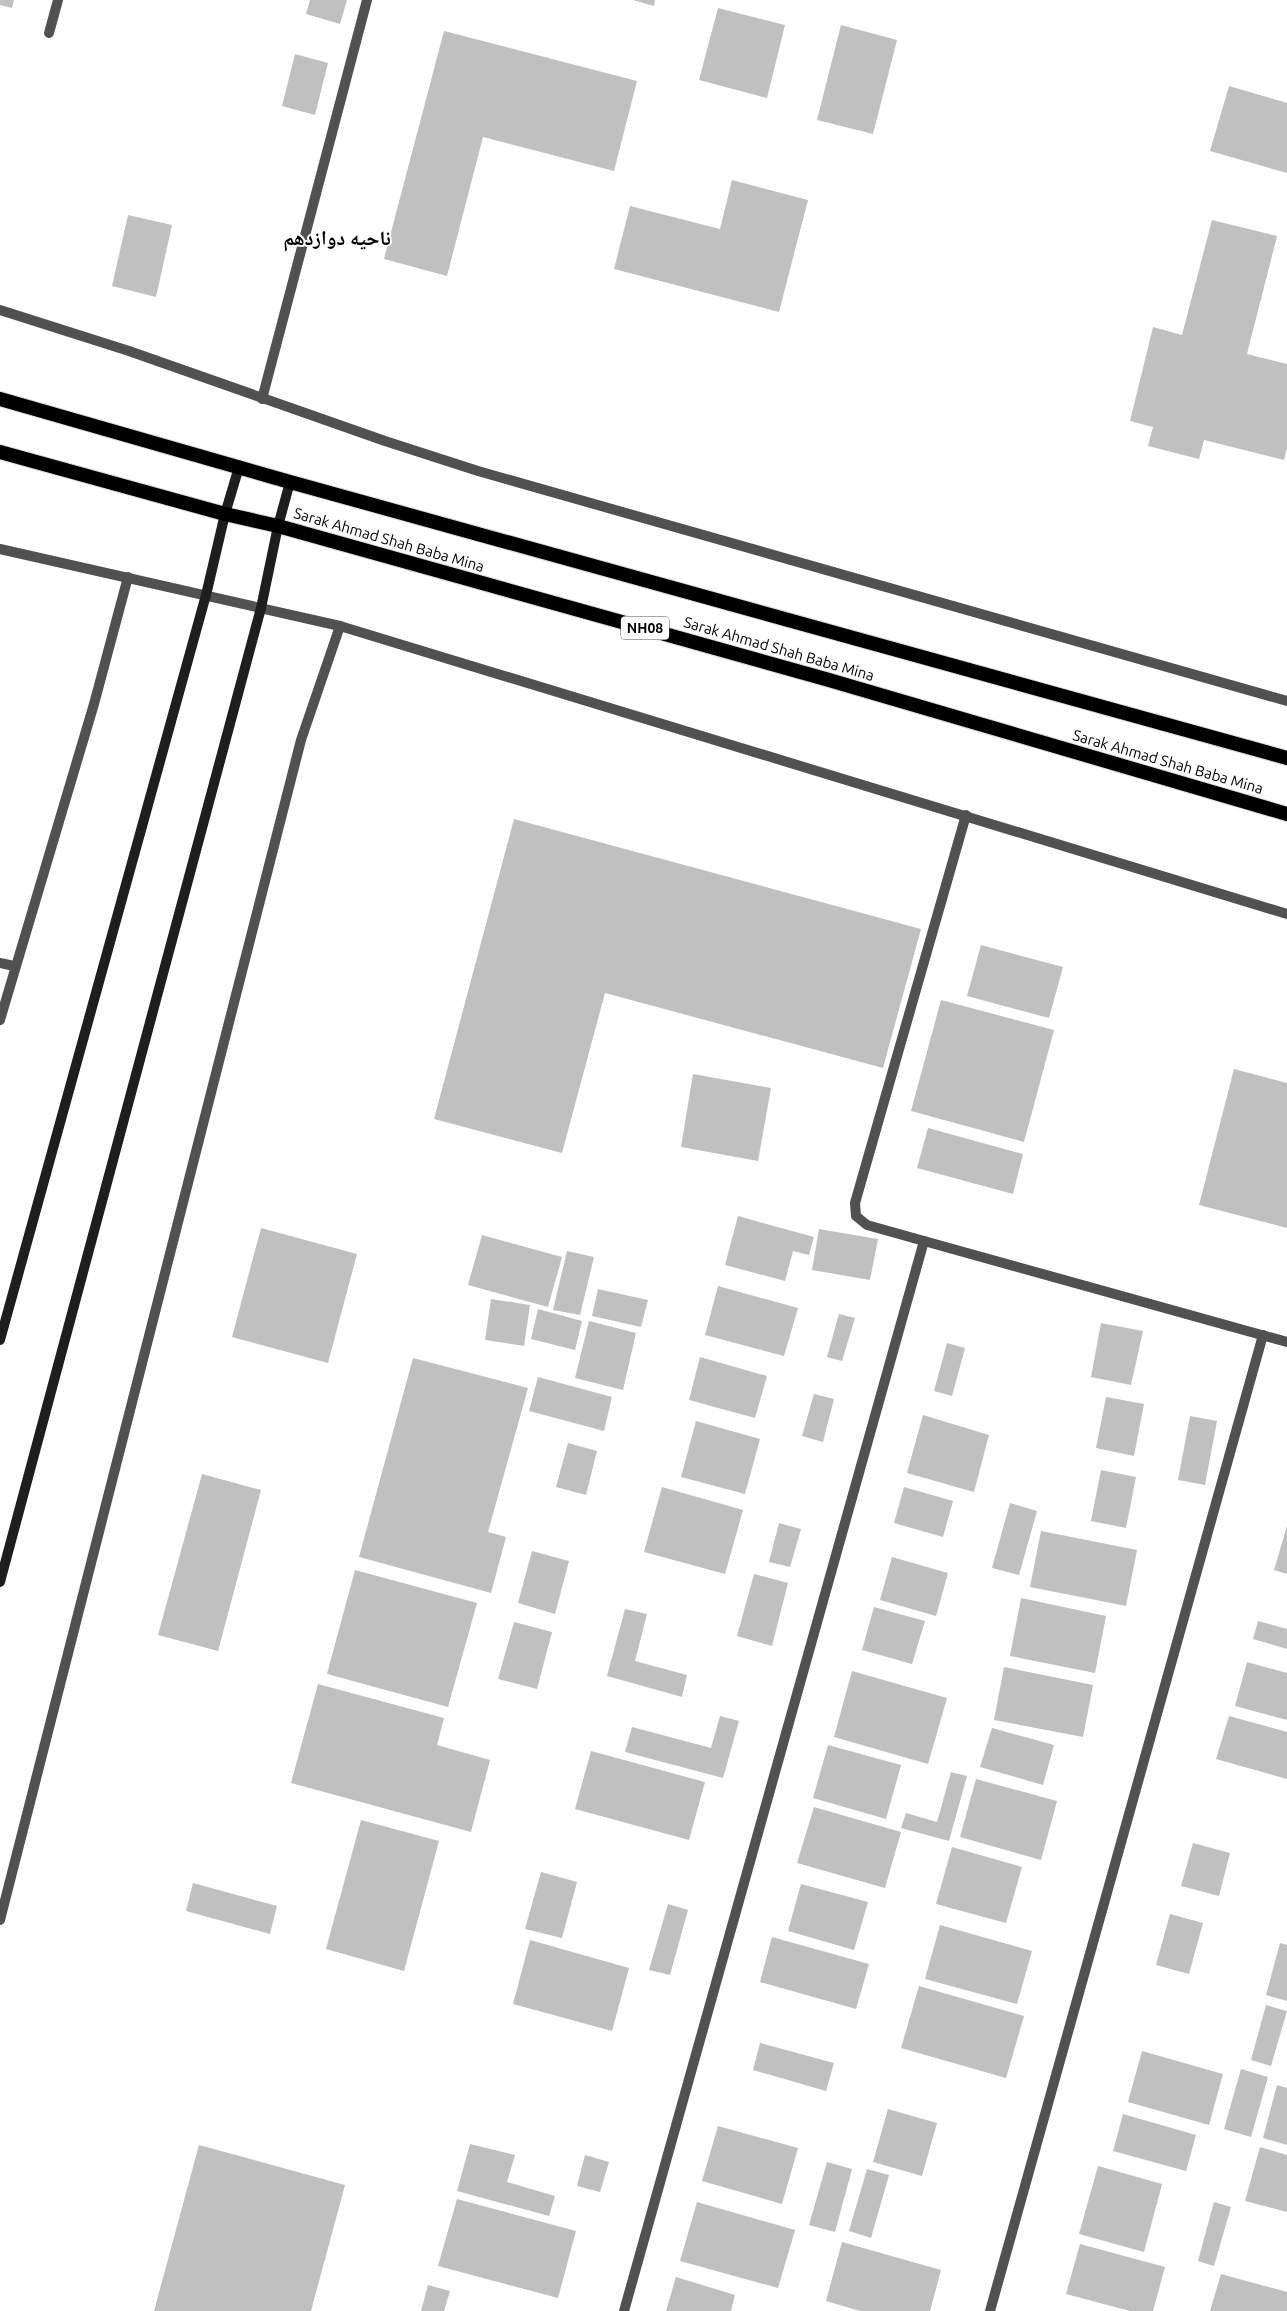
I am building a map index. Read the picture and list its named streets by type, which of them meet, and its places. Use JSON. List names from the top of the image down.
{
  "streets": {
    "highway": ["Sarak Ahmad Shah Baba Mina", "NH08"]
  },
  "districts": ["ناحیه دوازدهم"]
}
